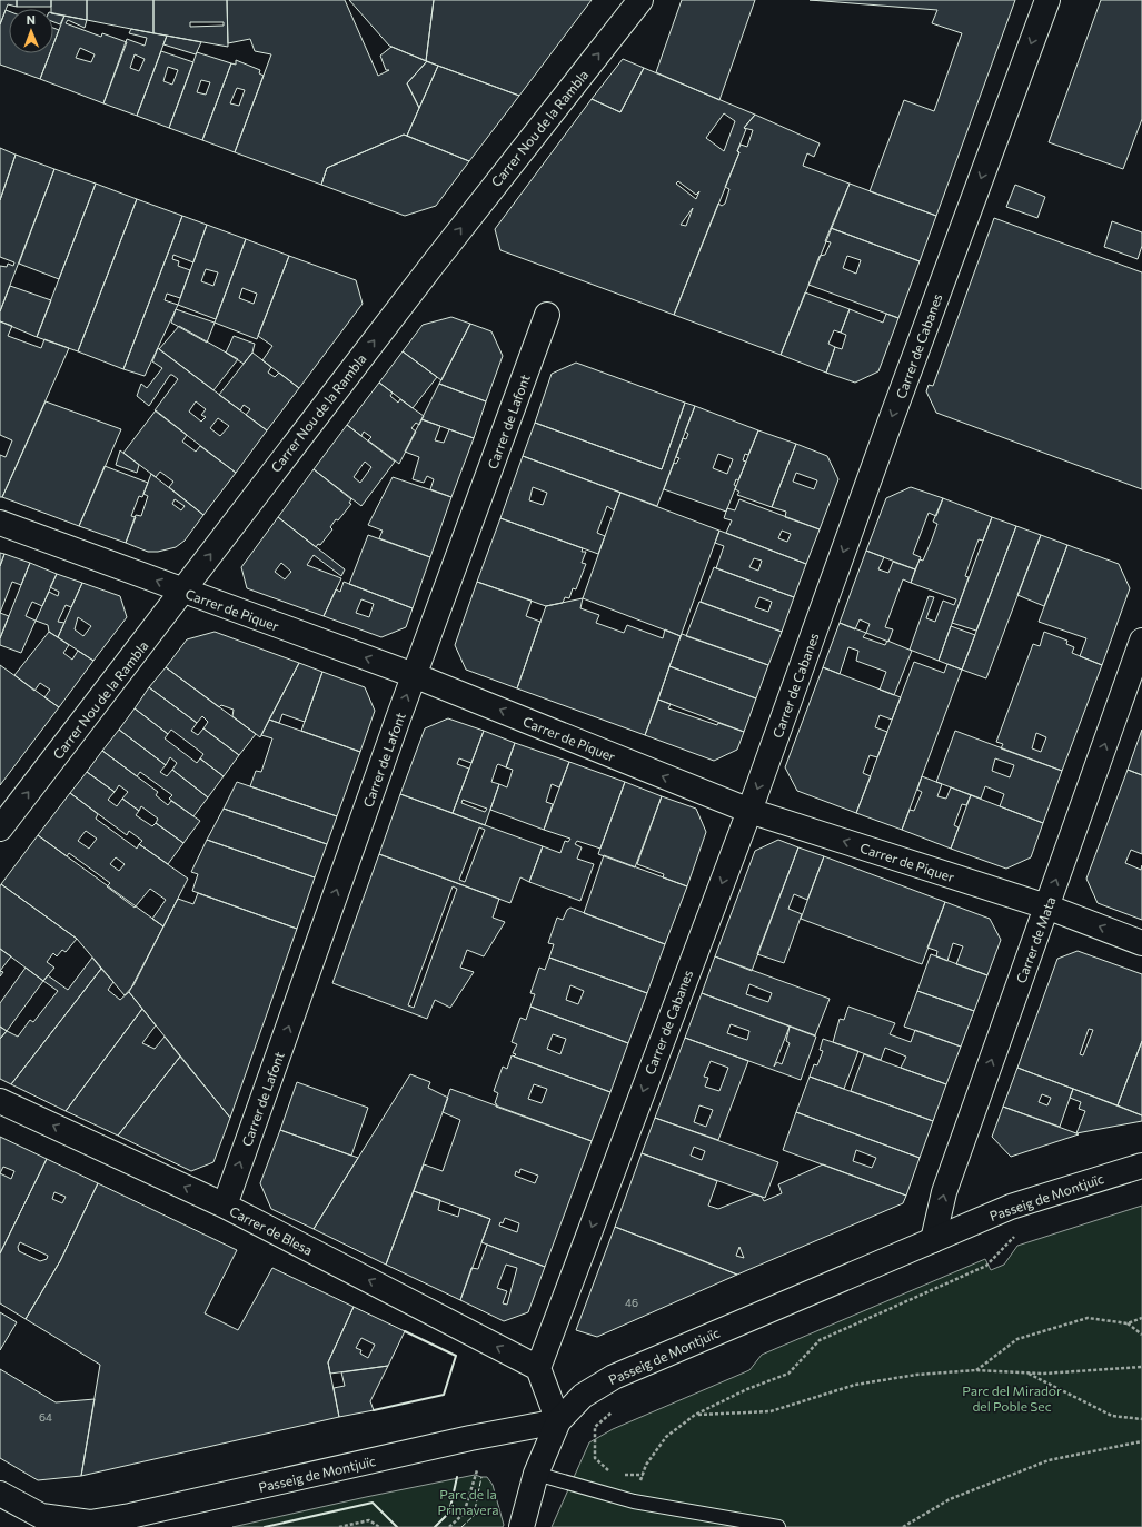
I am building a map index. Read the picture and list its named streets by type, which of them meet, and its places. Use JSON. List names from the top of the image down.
{
  "streets": {
    "street": [
      "Carrer Nou de la Rambla",
      "Carrer de Cabanes",
      "Carrer de Lafont",
      "Carrer de Piquer",
      "Carrer de Mata",
      "Passeig de Montjuïc",
      "Carrer de Blesa"
    ]
  },
  "crossings": [
    ["Carrer Nou de la Rambla", "Carrer de Piquer"],
    ["Carrer de Cabanes", "Carrer de Piquer"],
    ["Carrer de Cabanes", "Carrer de Blesa"],
    ["Carrer de Lafont", "Carrer de Piquer"],
    ["Carrer de Lafont", "Carrer de Blesa"],
    ["Carrer de Piquer", "Carrer de Mata"],
    ["Carrer de Mata", "Passeig de Montjuïc"]
  ],
  "one_way": [
    "Carrer Nou de la Rambla",
    "Carrer de Cabanes",
    "Carrer de Lafont",
    "Carrer de Piquer",
    "Carrer de Mata",
    "Carrer de Blesa"
  ],
  "parks": ["Parc del Mirador del Poble Sec", "Parc de la Primavera"],
  "house_numbers": ["46", "64"],
  "north": "top"
}
